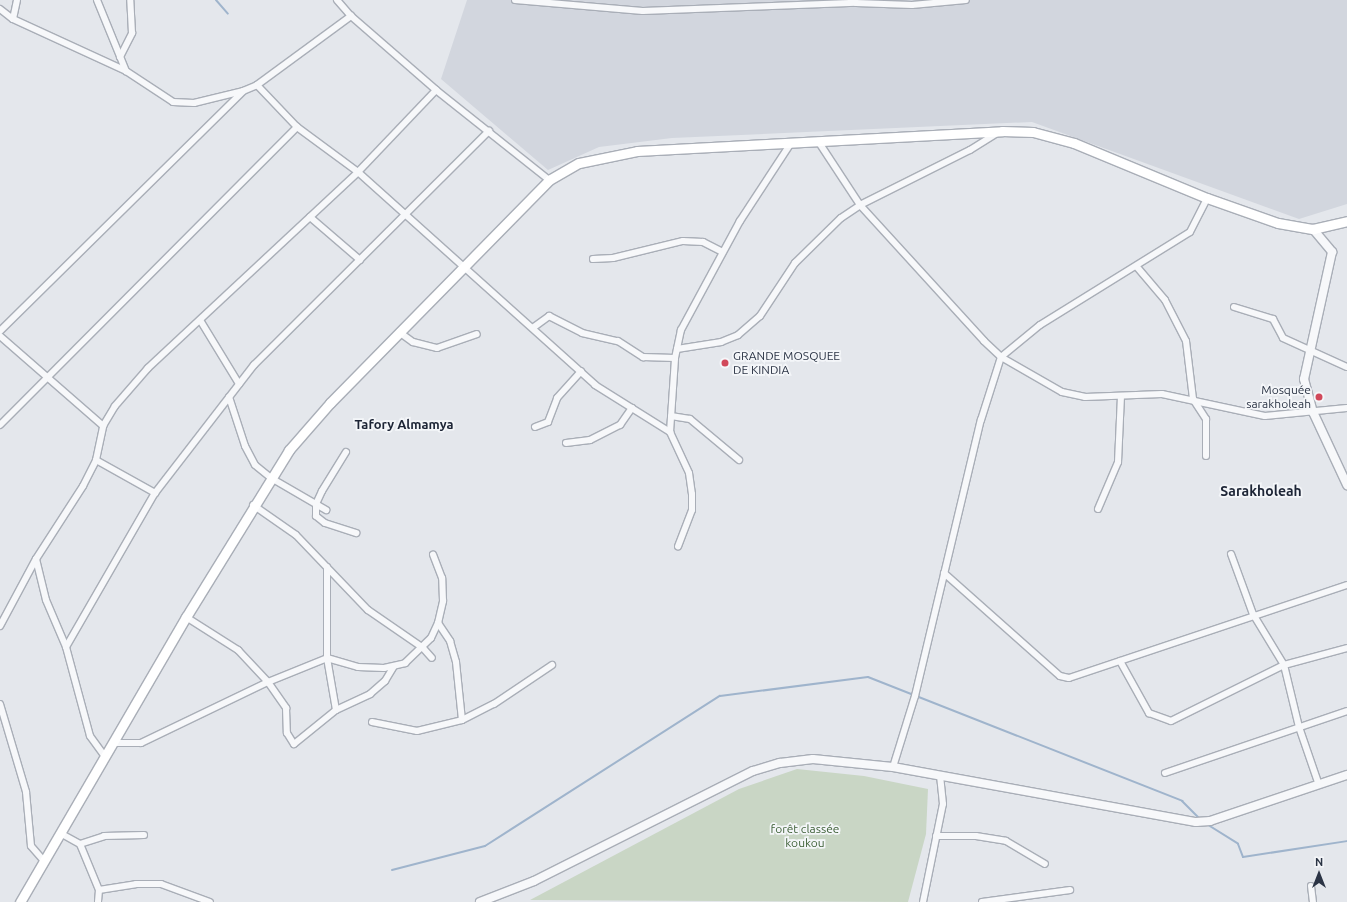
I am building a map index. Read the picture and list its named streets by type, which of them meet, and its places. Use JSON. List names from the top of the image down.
{
  "districts": ["Tafory Almamya", "Sarakholeah"],
  "parks": ["forêt classée koukou"],
  "places": ["GRANDE MOSQUEE DE KINDIA", "Mosquée sarakholeah"],
  "north": "top"
}
